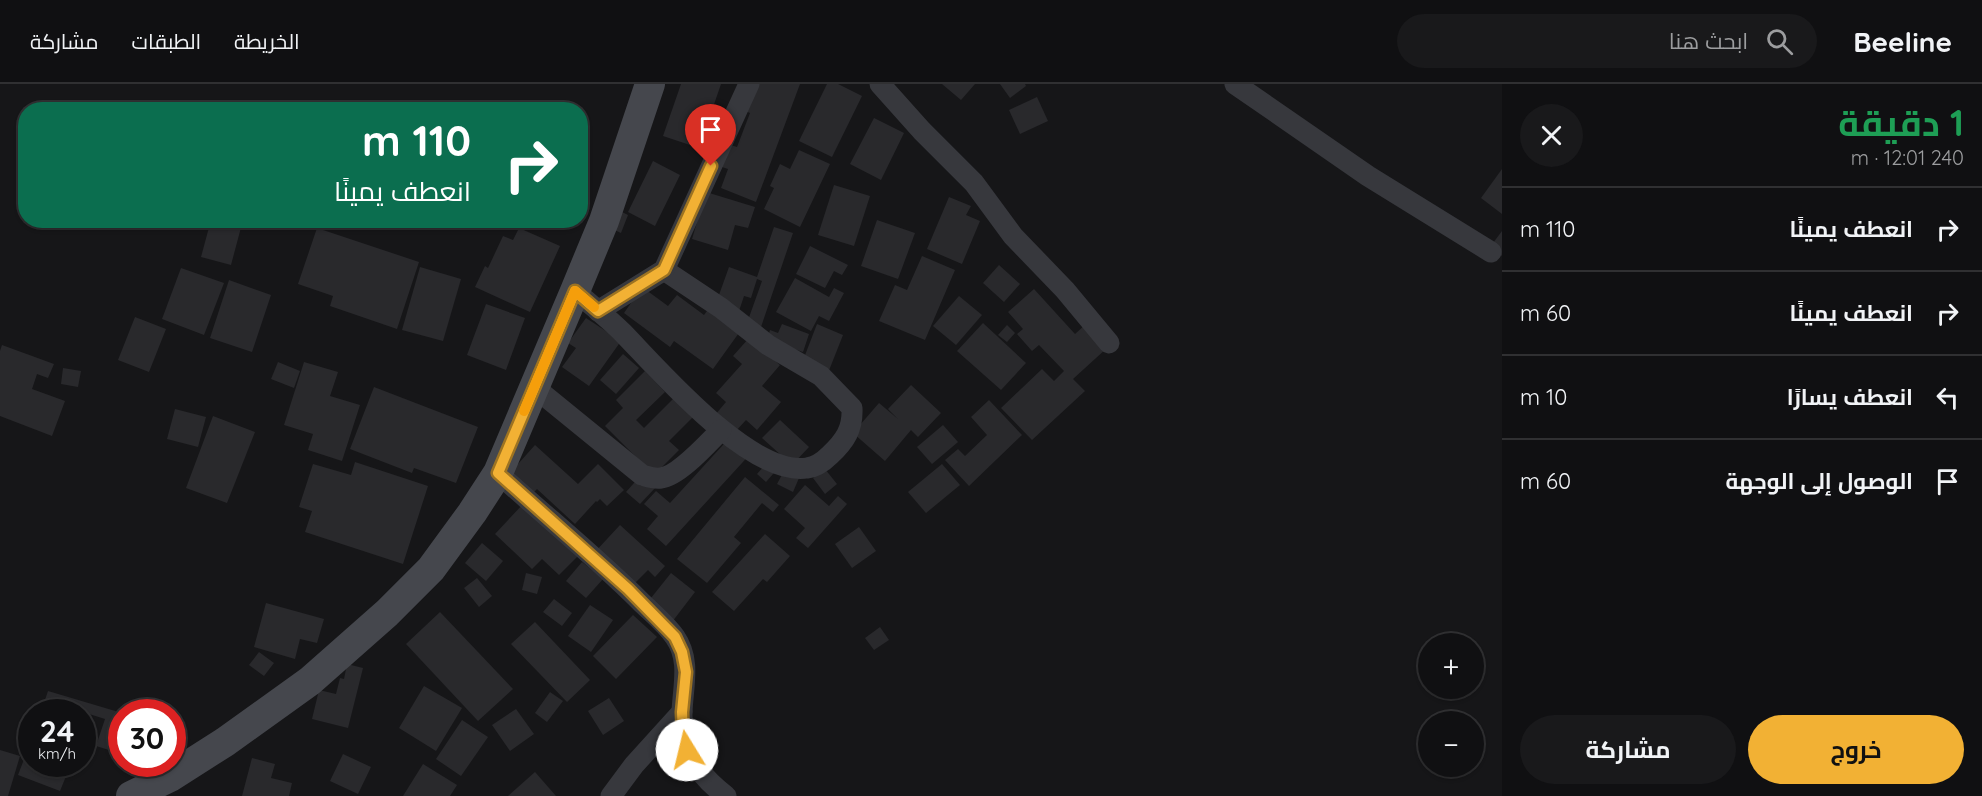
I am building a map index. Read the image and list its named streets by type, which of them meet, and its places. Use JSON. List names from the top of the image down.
{
  "page": {
    "header": "Beeline",
    "search": "ابحث هنا",
    "nav": ["الخريطة", "الطبقات", "مشاركة"],
    "heading": ["1 دقيقة", "240 m · 12:01"],
    "turn": ["110 m", "انعطف يمينًا"],
    "list": [
      {
        "name": "انعطف يمينًا",
        "value": "110 m"
      },
      {
        "name": "انعطف يمينًا",
        "value": "60 m"
      },
      {
        "name": "انعطف يسارًا",
        "value": "10 m"
      },
      {
        "name": "الوصول إلى الوجهة",
        "value": "60 m"
      }
    ],
    "map_buttons": ["+", "−"],
    "speed": "24 km/h",
    "limit": "30",
    "buttons": ["خروج", "مشاركة"]
  }
}
